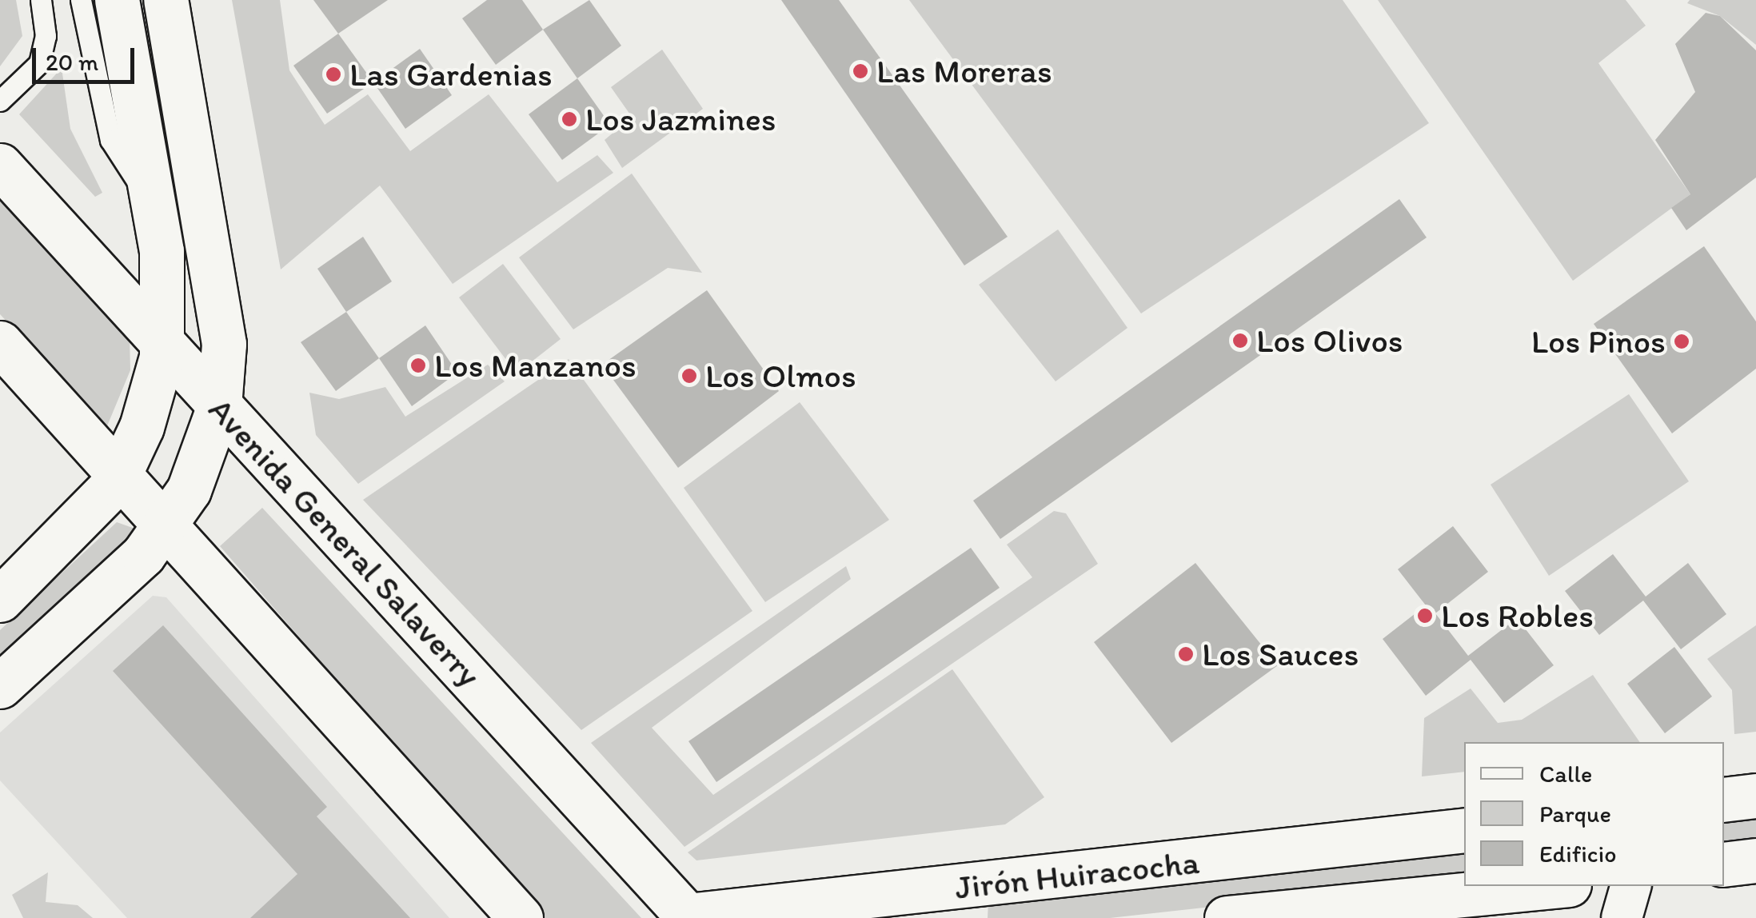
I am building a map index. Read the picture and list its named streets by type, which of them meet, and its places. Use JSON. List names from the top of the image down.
{
  "streets": {
    "main road": ["Avenida General Salaverry", "Jirón Huiracocha"]
  },
  "crossings": [
    ["Avenida General Salaverry", "Jirón Huiracocha"]
  ],
  "places": [
    "Las Moreras",
    "Las Gardenias",
    "Los Jazmines",
    "Los Olivos",
    "Los Pinos",
    "Los Manzanos",
    "Los Olmos",
    "Los Robles",
    "Los Sauces"
  ],
  "legend": ["Calle", "Parque", "Edificio"],
  "scale_bar": "20 m"
}
